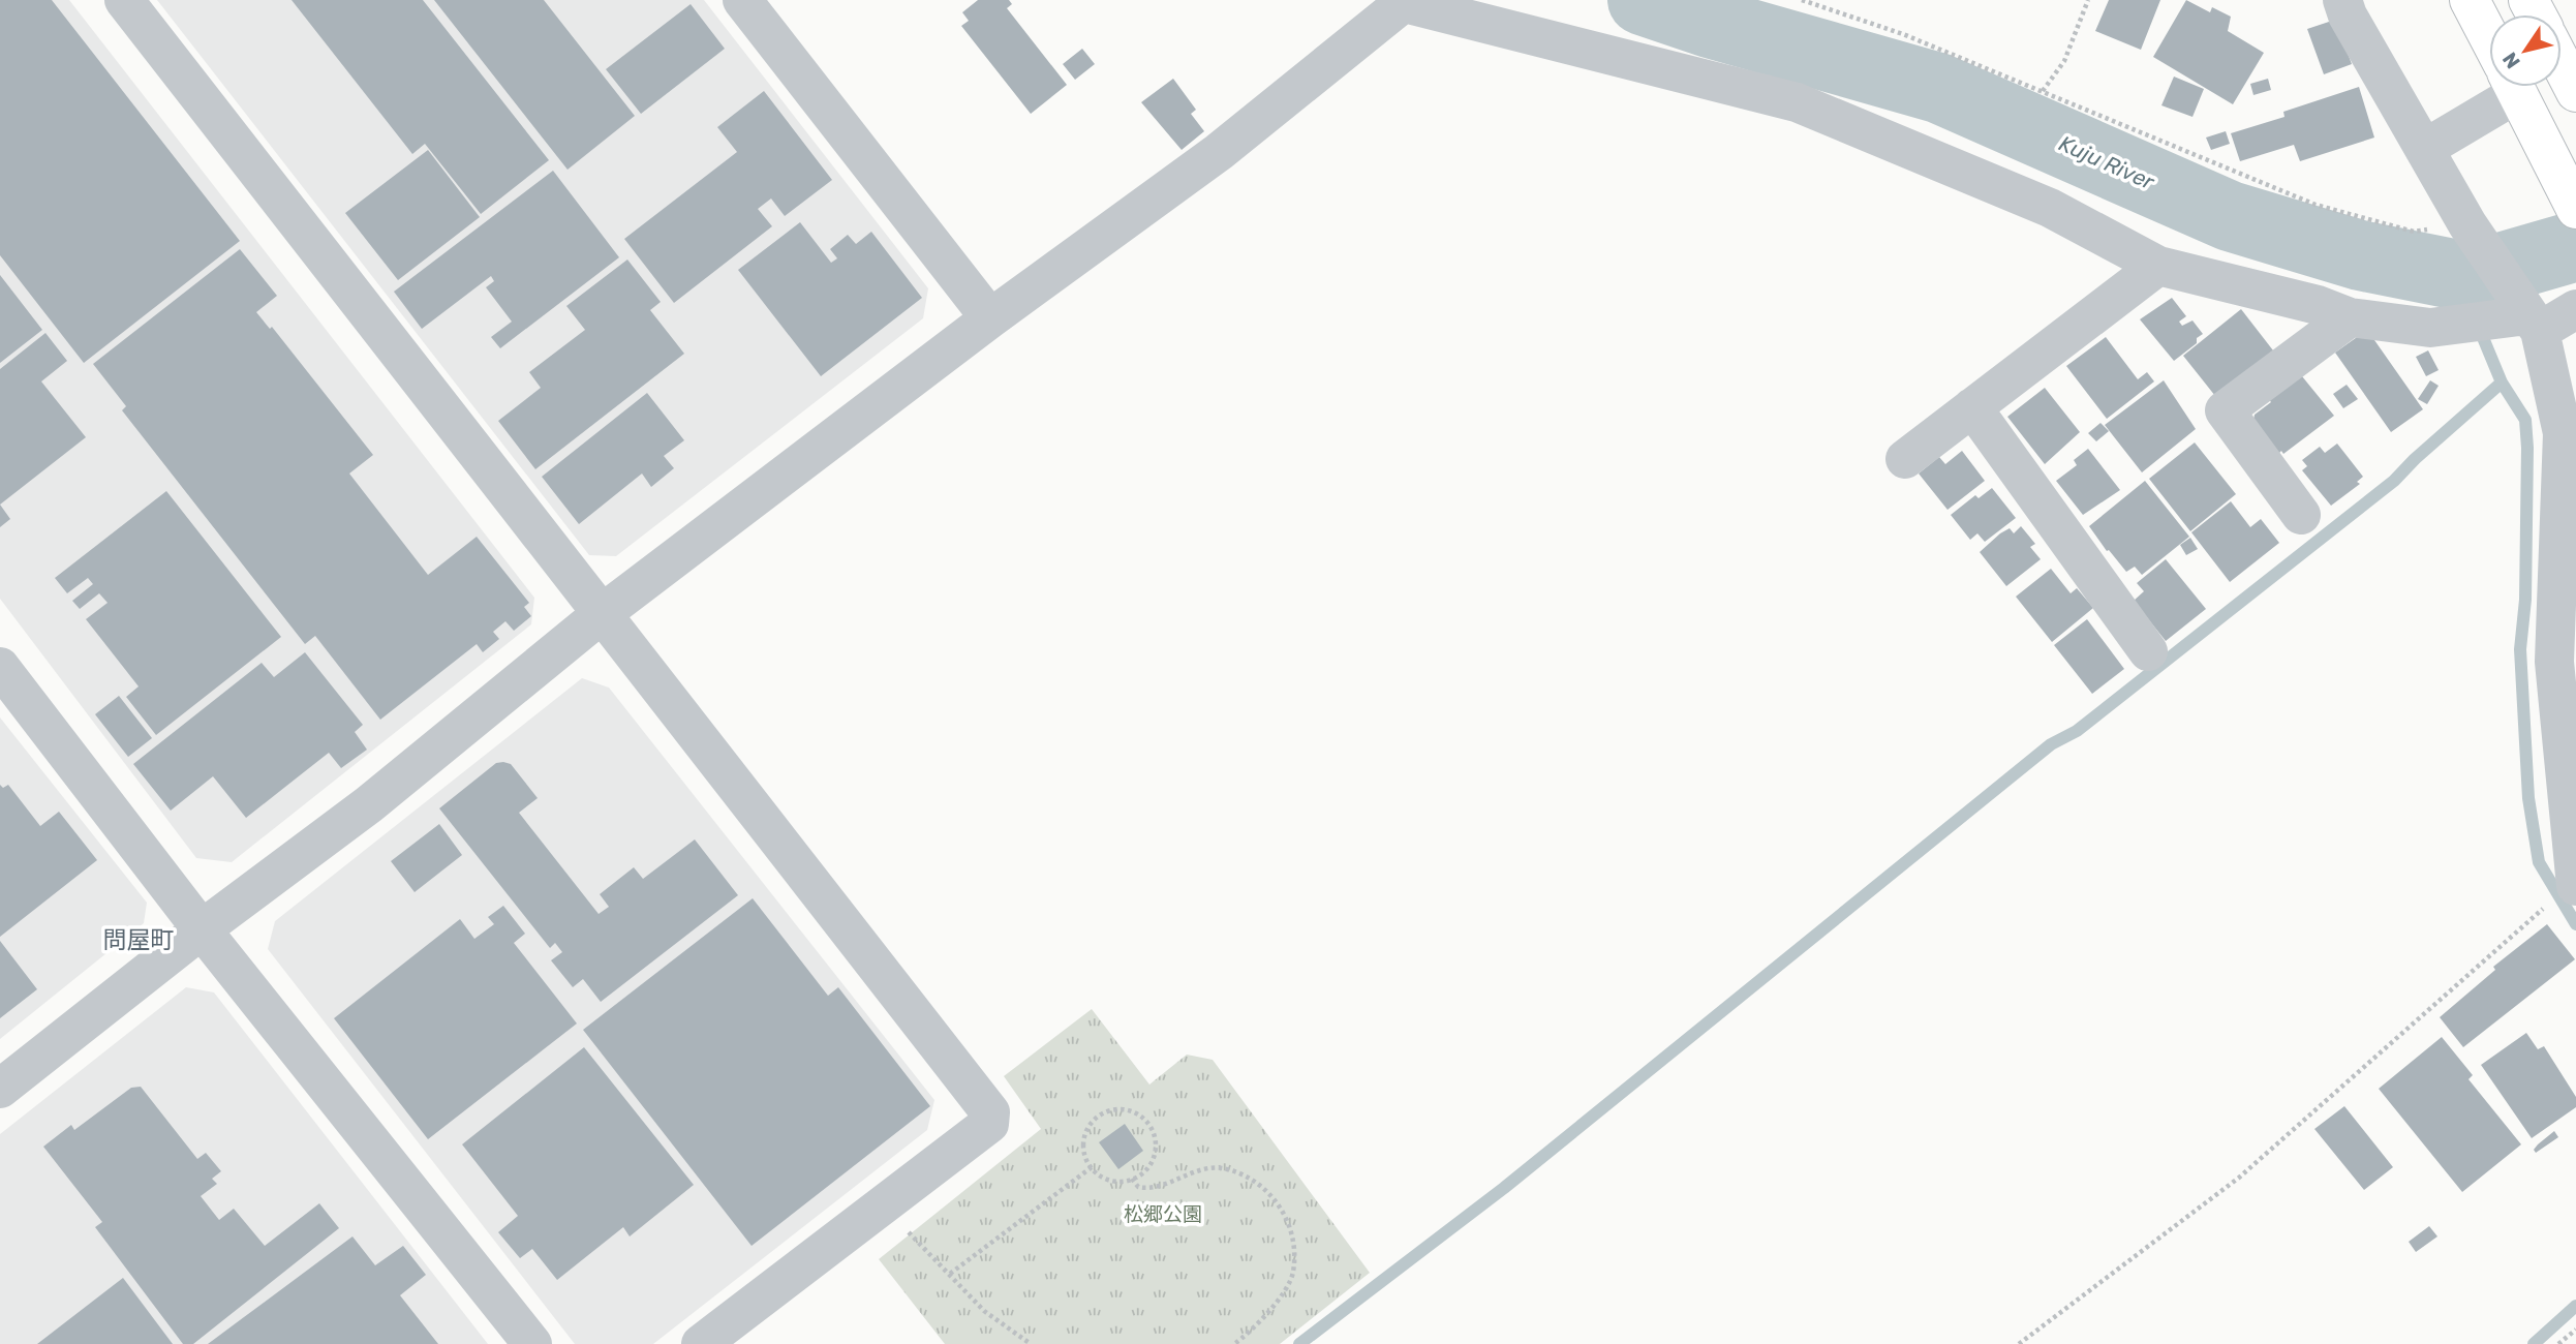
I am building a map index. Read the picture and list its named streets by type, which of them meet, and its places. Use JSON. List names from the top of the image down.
{
  "districts": ["問屋町"],
  "water": ["Kuju River"],
  "parks": ["松郷公園"],
  "north": "bottom left"
}
